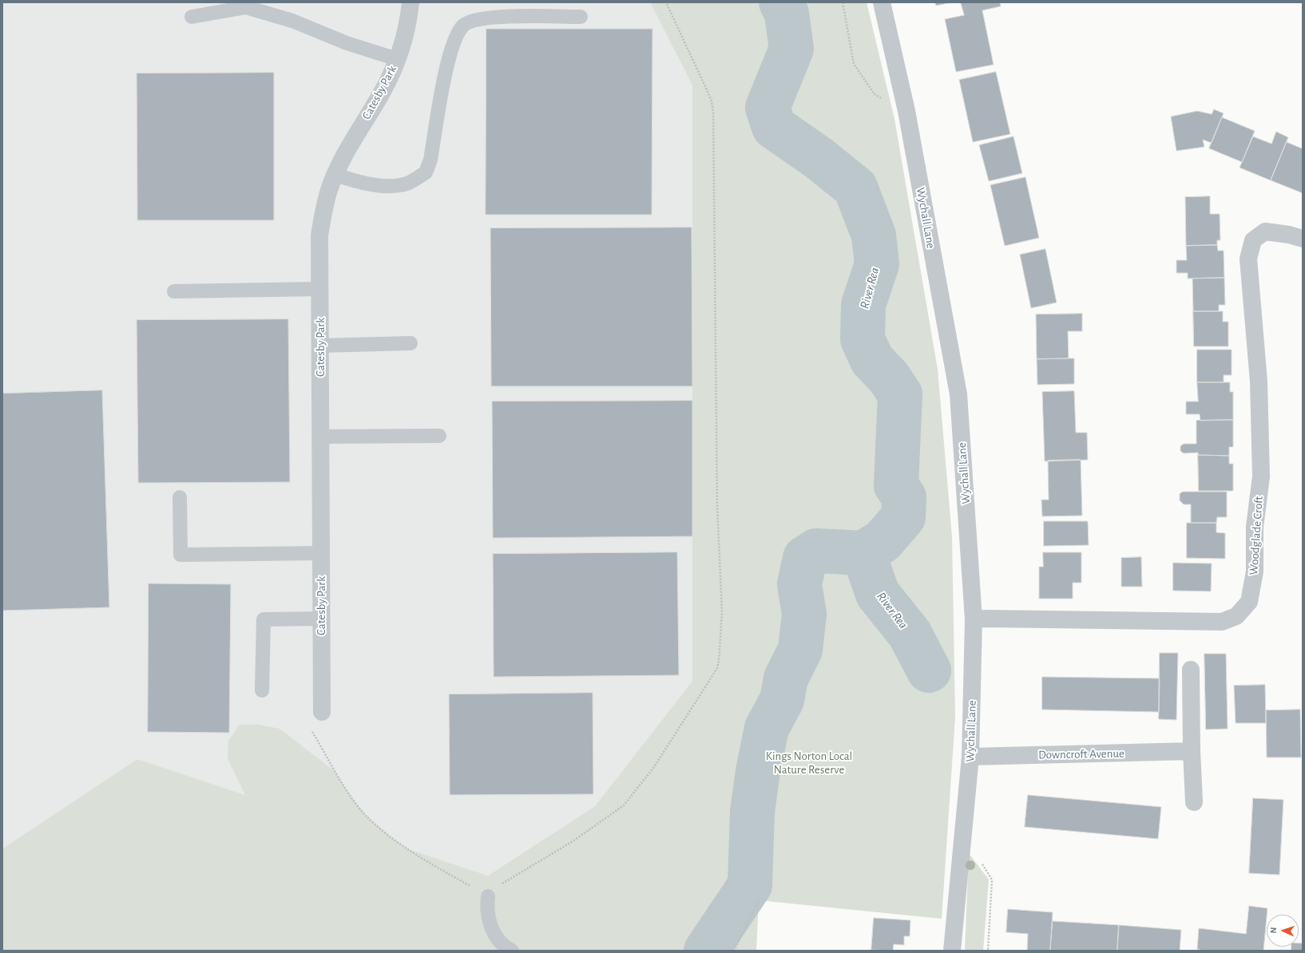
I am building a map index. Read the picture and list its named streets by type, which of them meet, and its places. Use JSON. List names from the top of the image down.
{
  "streets": {
    "street": [
      "Catesby Park",
      "Wychall Lane",
      "Woodglade Croft",
      "Downcroft Avenue"
    ]
  },
  "crossings": [
    ["Wychall Lane", "Woodglade Croft"],
    ["Wychall Lane", "Downcroft Avenue"]
  ],
  "water": ["River Rea"],
  "parks": ["Kings Norton Local Nature Reserve"],
  "north": "left"
}
